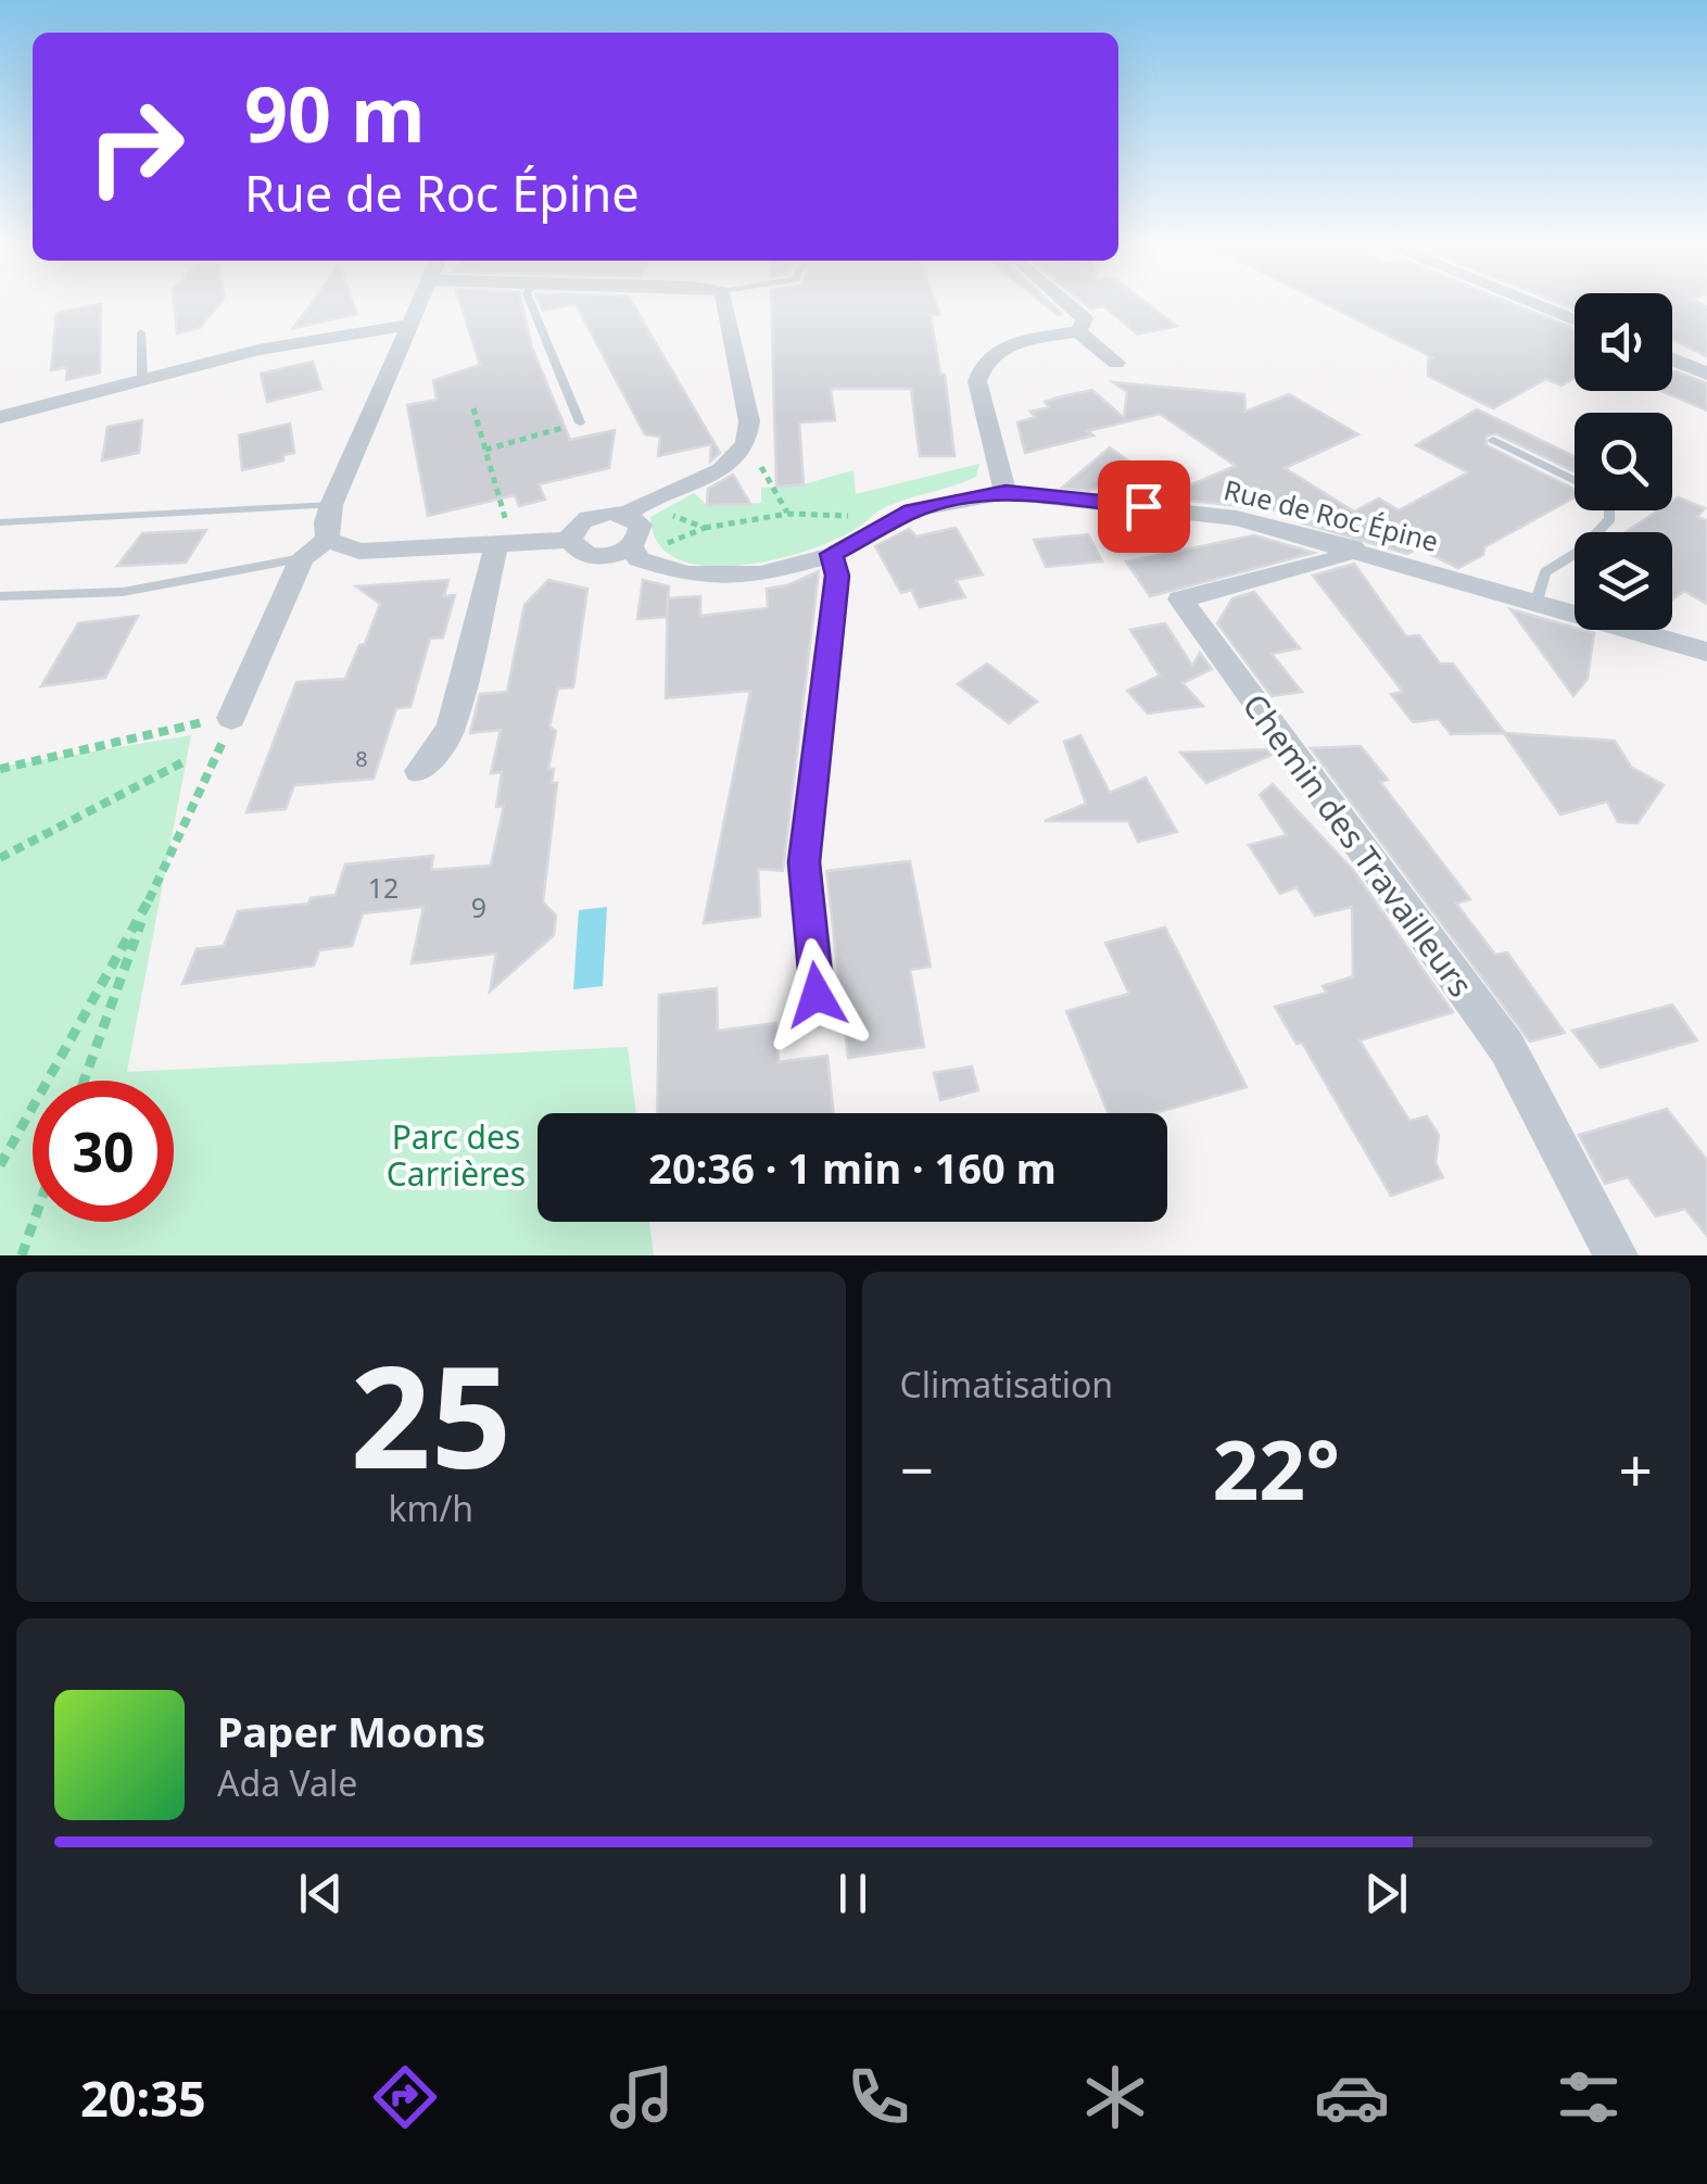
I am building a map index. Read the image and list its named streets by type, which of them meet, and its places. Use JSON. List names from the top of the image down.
{
  "streets": {
    "street": ["Rue de Roc Épine", "Chemin des Travailleurs"]
  },
  "crossings": [
    ["Rue de Roc Épine", "Chemin des Travailleurs"]
  ],
  "parks": ["Parc des Carrières"],
  "house_numbers": ["8", "12", "9"],
  "page": {
    "turn": ["90 m", "Rue de Roc Épine"],
    "limit": "30",
    "trip": "20:36 · 1 min · 160 m",
    "tile": [
      ["25", "km/h"],
      "Climatisation"
    ],
    "heat": ["−", "22°", "+"],
    "song": ["Paper Moons", "Ada Vale"],
    "tabs": "20:35"
  }
}
